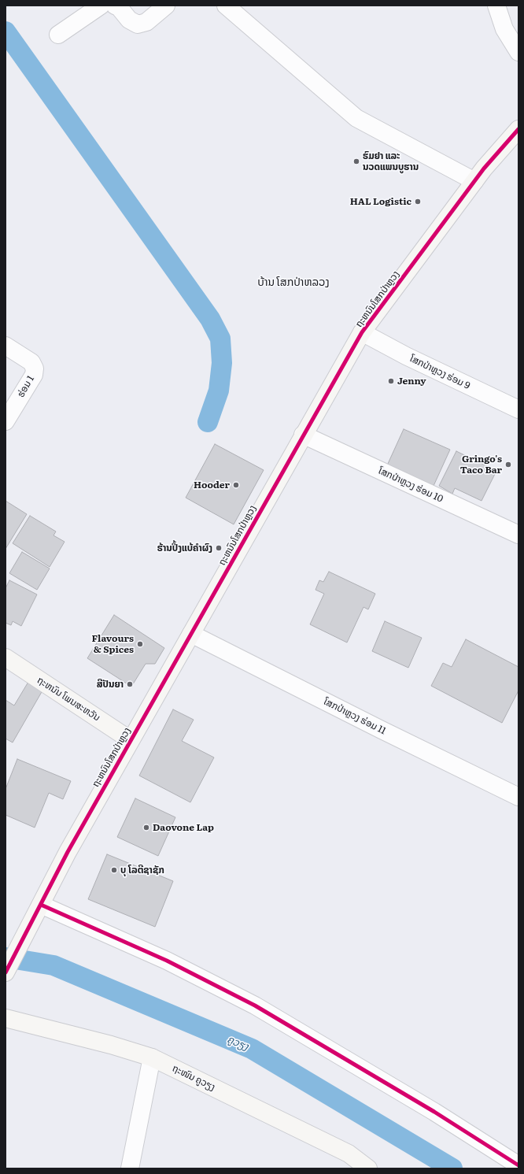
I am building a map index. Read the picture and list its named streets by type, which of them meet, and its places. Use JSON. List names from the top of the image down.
{
  "streets": {
    "street": [
      "ຖະຫນົນໂສກປ່າຫຼວງ",
      "ໂສກປ່າຫຼວງ ຮ່ອມ 9",
      "ຮ່ອມ 1",
      "ໂສກປ່າຫຼວງ ຮ່ອມ 10",
      "ຖະຫນົນ ໂພນສະຫວັນ",
      "ໂສກປ່າຫຼວງ ຮ່ອມ 11",
      "ຖະໜົນ ຄູວຽງ"
    ]
  },
  "crossings": [
    ["ຖະຫນົນໂສກປ່າຫຼວງ", "ໂສກປ່າຫຼວງ ຮ່ອມ 9"],
    ["ຖະຫນົນໂສກປ່າຫຼວງ", "ໂສກປ່າຫຼວງ ຮ່ອມ 10"],
    ["ຖະຫນົນໂສກປ່າຫຼວງ", "ຖະຫນົນ ໂພນສະຫວັນ"],
    ["ຖະຫນົນໂສກປ່າຫຼວງ", "ໂສກປ່າຫຼວງ ຮ່ອມ 11"]
  ],
  "districts": ["ບ້ານ ໂສກປ່າຫລວງ"],
  "water": ["ຄູວຽງ"],
  "places": [
    "ຮົມຢາ ແລະ ນວດແພນບູຮານ",
    "HAL Logistic",
    "Jenny",
    "Gringo's Taco Bar",
    "Hooder",
    "ຮ້ານປິ້ງແບ້ຄຳຜົງ",
    "Flavours & Spices",
    "ສີປັນຍາ",
    "Daovone Lap",
    "ບຸ ໂລຕີຊາຊັກ"
  ]
}
